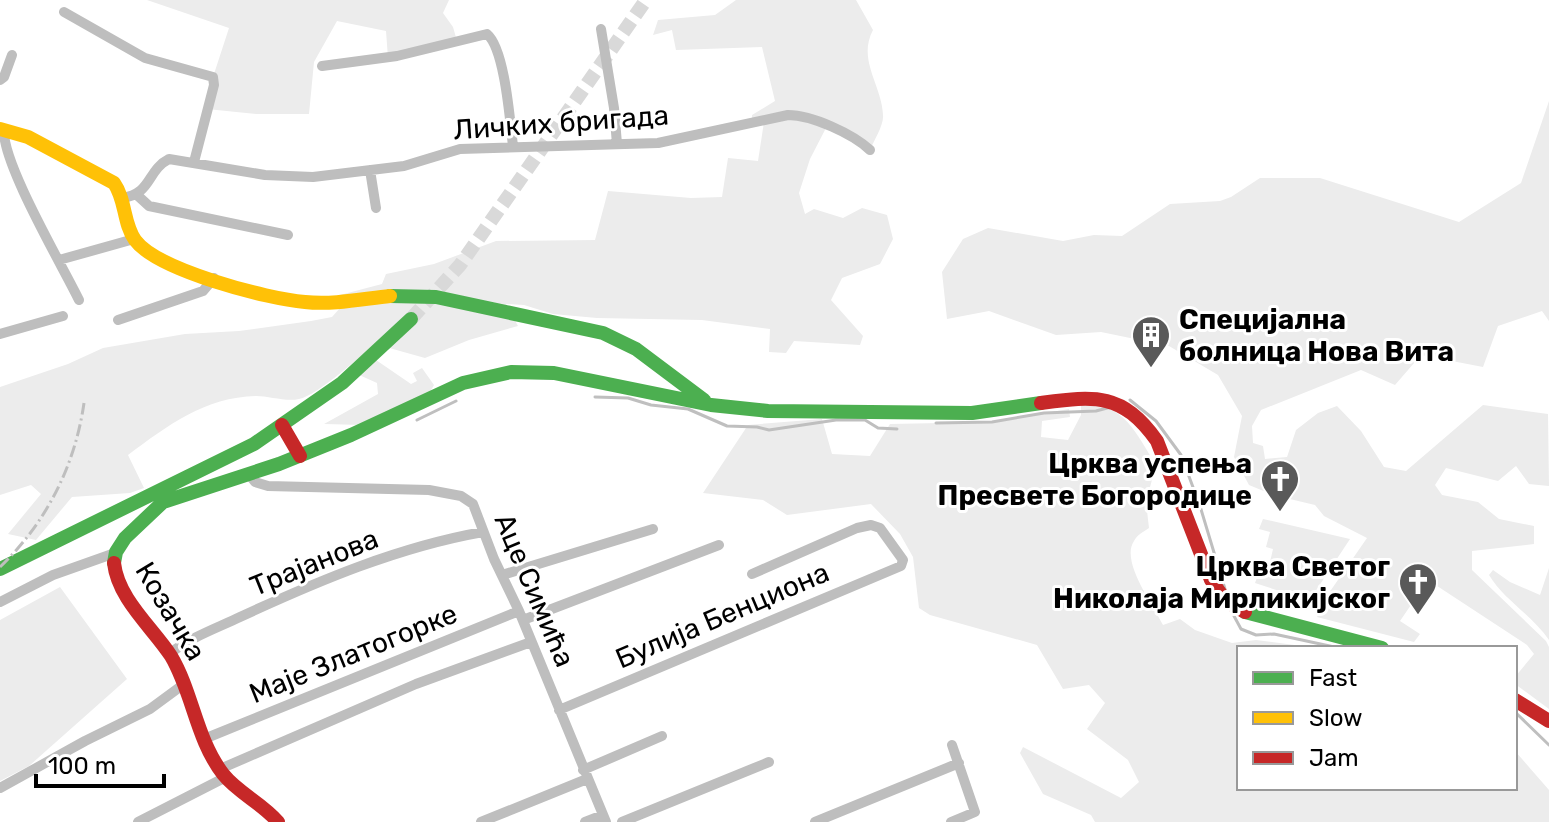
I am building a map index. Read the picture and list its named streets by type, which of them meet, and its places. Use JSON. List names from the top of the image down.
{
  "streets": {
    "main road": ["Козачка"],
    "street": [
      "Личких бригада",
      "Трајанова",
      "Аце Симића",
      "Булија Бенциона",
      "Маје Златогорке"
    ]
  },
  "crossings": [
    ["Трајанова", "Аце Симића"],
    ["Трајанова", "Козачка"],
    ["Аце Симића", "Козачка"],
    ["Аце Симића", "Булија Бенциона"],
    ["Аце Симића", "Маје Златогорке"],
    ["Козачка", "Маје Златогорке"]
  ],
  "places": {
    "building": ["Специјална болница Нова Вита"],
    "church": ["Црква успења Пресвете Богородице", "Црква Светог Николаја Мирликијског"]
  },
  "legend": ["Fast", "Slow", "Jam"],
  "scale_bar": "100 m"
}
